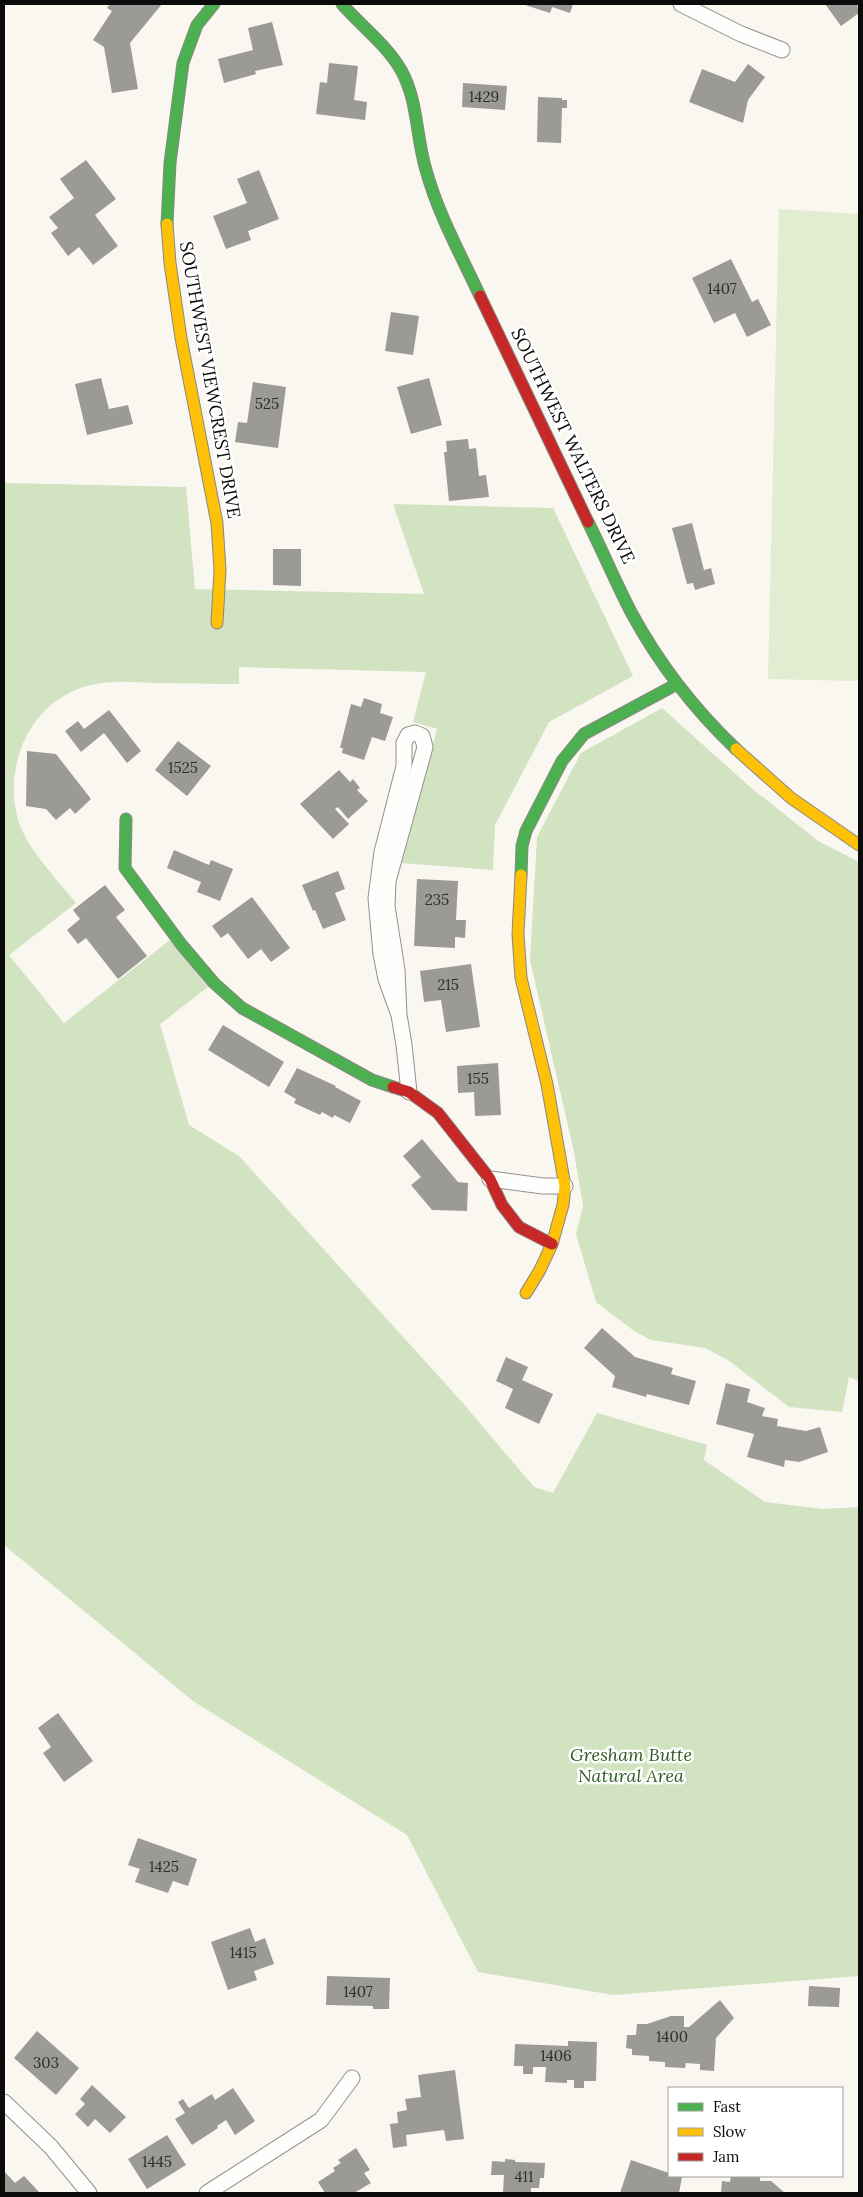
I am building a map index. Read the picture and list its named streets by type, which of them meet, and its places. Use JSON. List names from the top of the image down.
{
  "streets": {
    "street": ["SOUTHWEST VIEWCREST DRIVE", "SOUTHWEST WALTERS DRIVE"]
  },
  "parks": ["Gresham Butte Natural Area"],
  "house_numbers": [
    "1429",
    "1407",
    "525",
    "1525",
    "235",
    "215",
    "155",
    "1425",
    "1415",
    "1407",
    "1400",
    "1406",
    "303",
    "1445",
    "411"
  ],
  "legend": ["Fast", "Slow", "Jam"]
}
